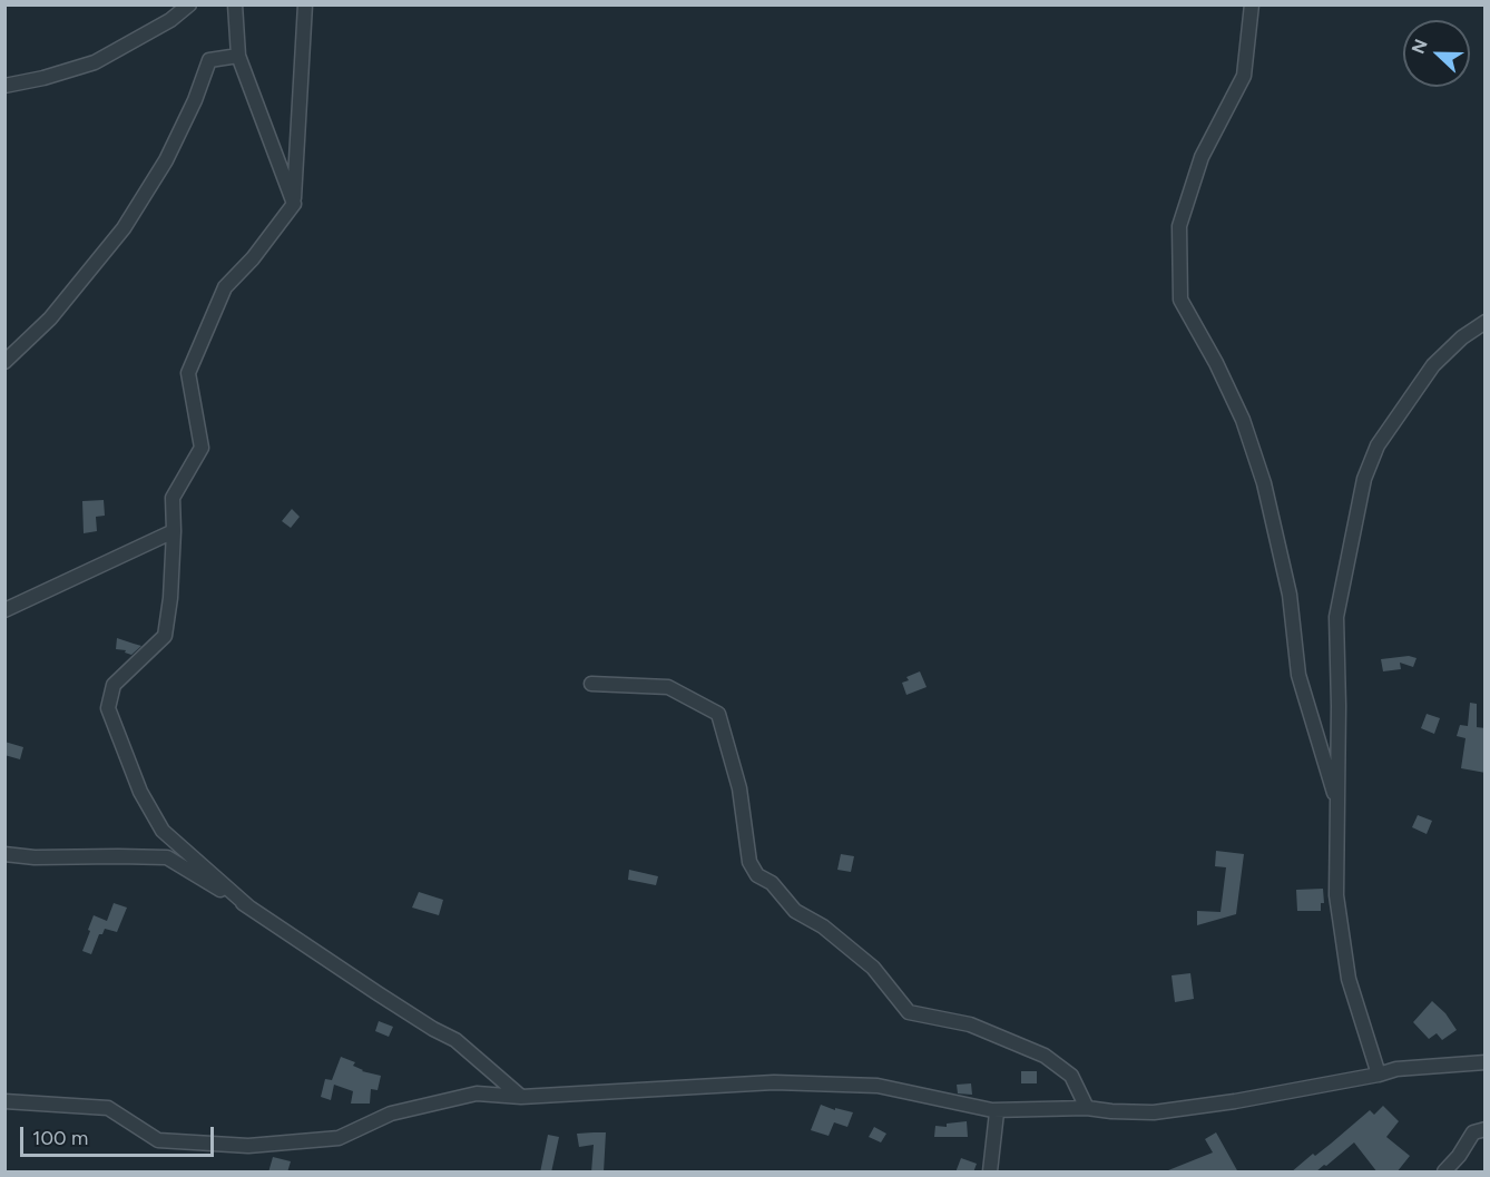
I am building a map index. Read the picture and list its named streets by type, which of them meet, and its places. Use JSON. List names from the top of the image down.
{
  "scale_bar": "100 m",
  "north": "left"
}
